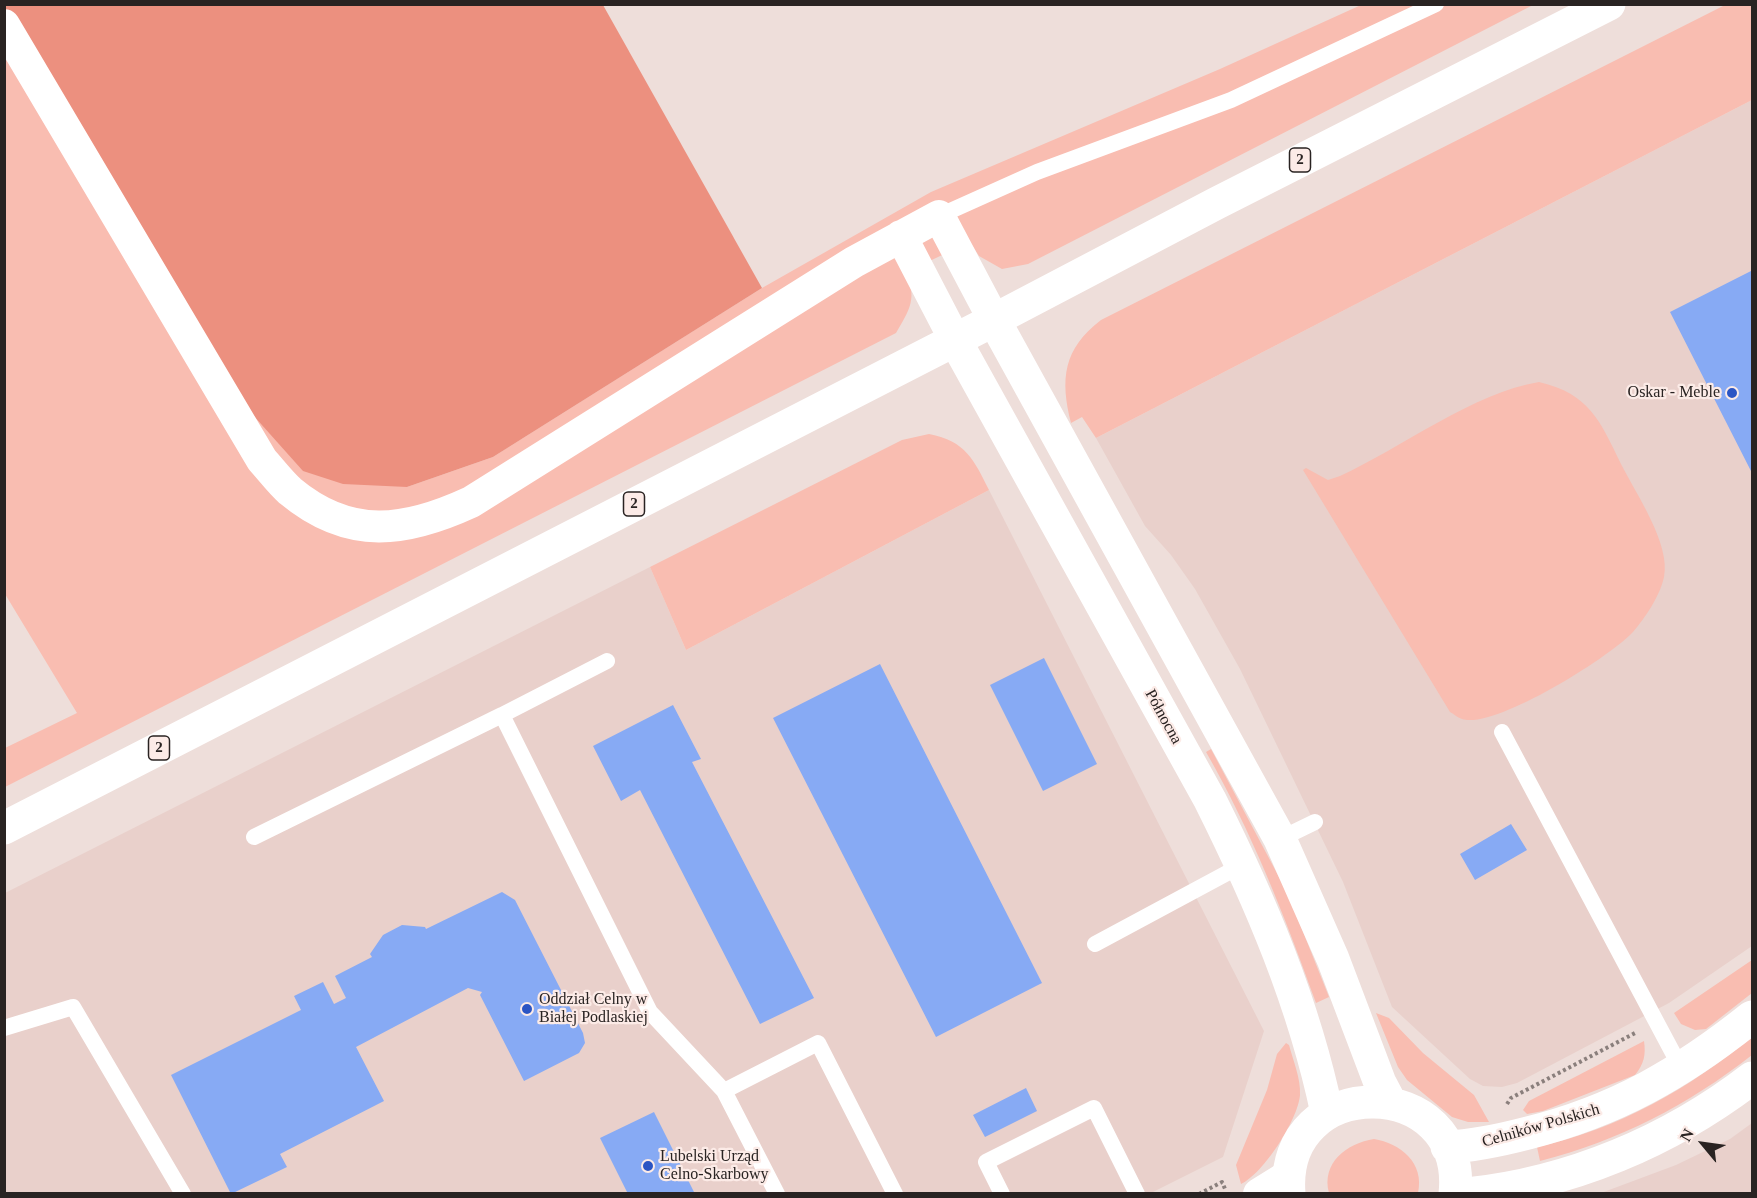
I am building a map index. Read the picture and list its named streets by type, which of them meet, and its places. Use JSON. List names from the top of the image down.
{
  "streets": {
    "main road": ["2", "Północna", "Celników Polskich"]
  },
  "crossings": [
    ["2", "Północna"]
  ],
  "places": ["Oskar - Meble", "Oddział Celny w Białej Podlaskiej", "Lubelski Urząd Celno-Skarbowy"],
  "north": "top left"
}
